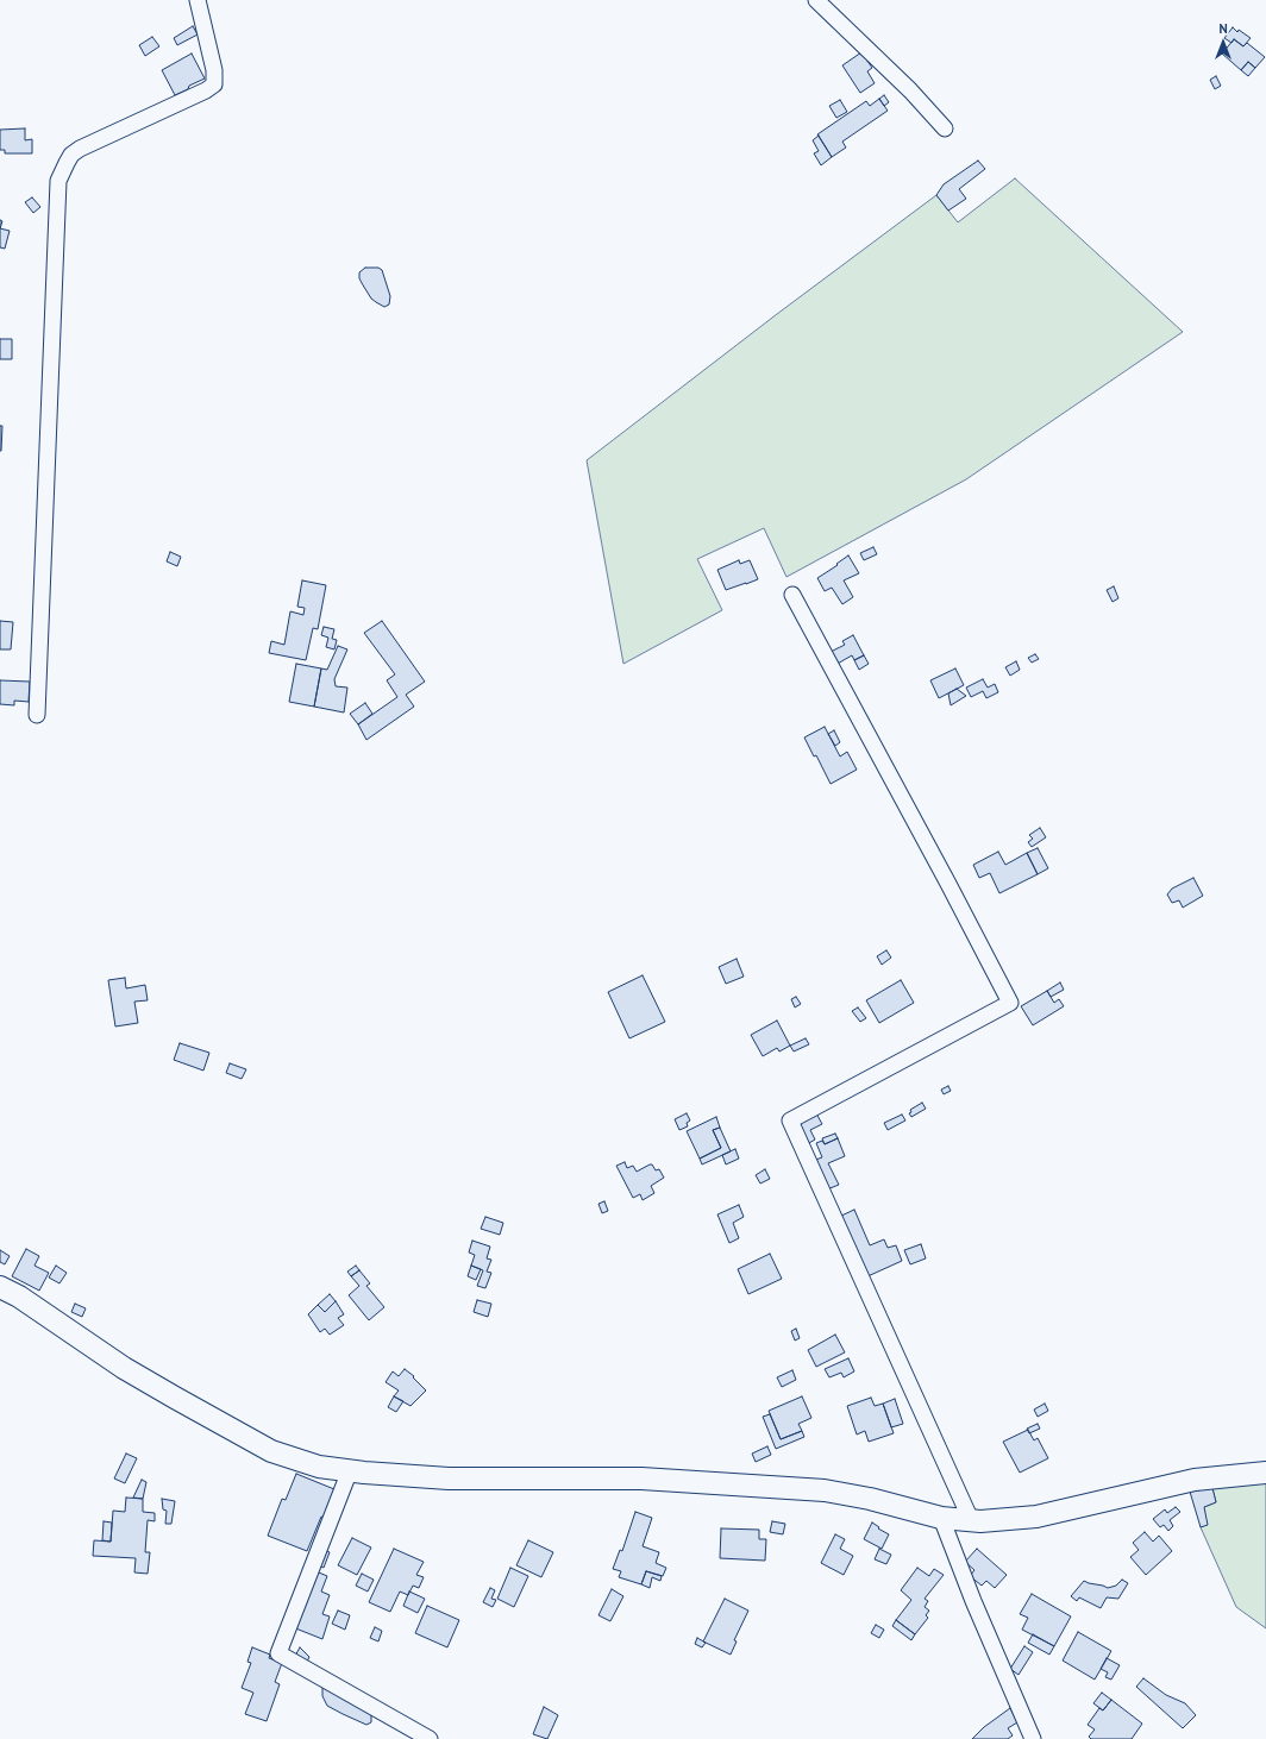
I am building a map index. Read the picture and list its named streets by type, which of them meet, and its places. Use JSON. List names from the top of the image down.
{
  "north": "top"
}
